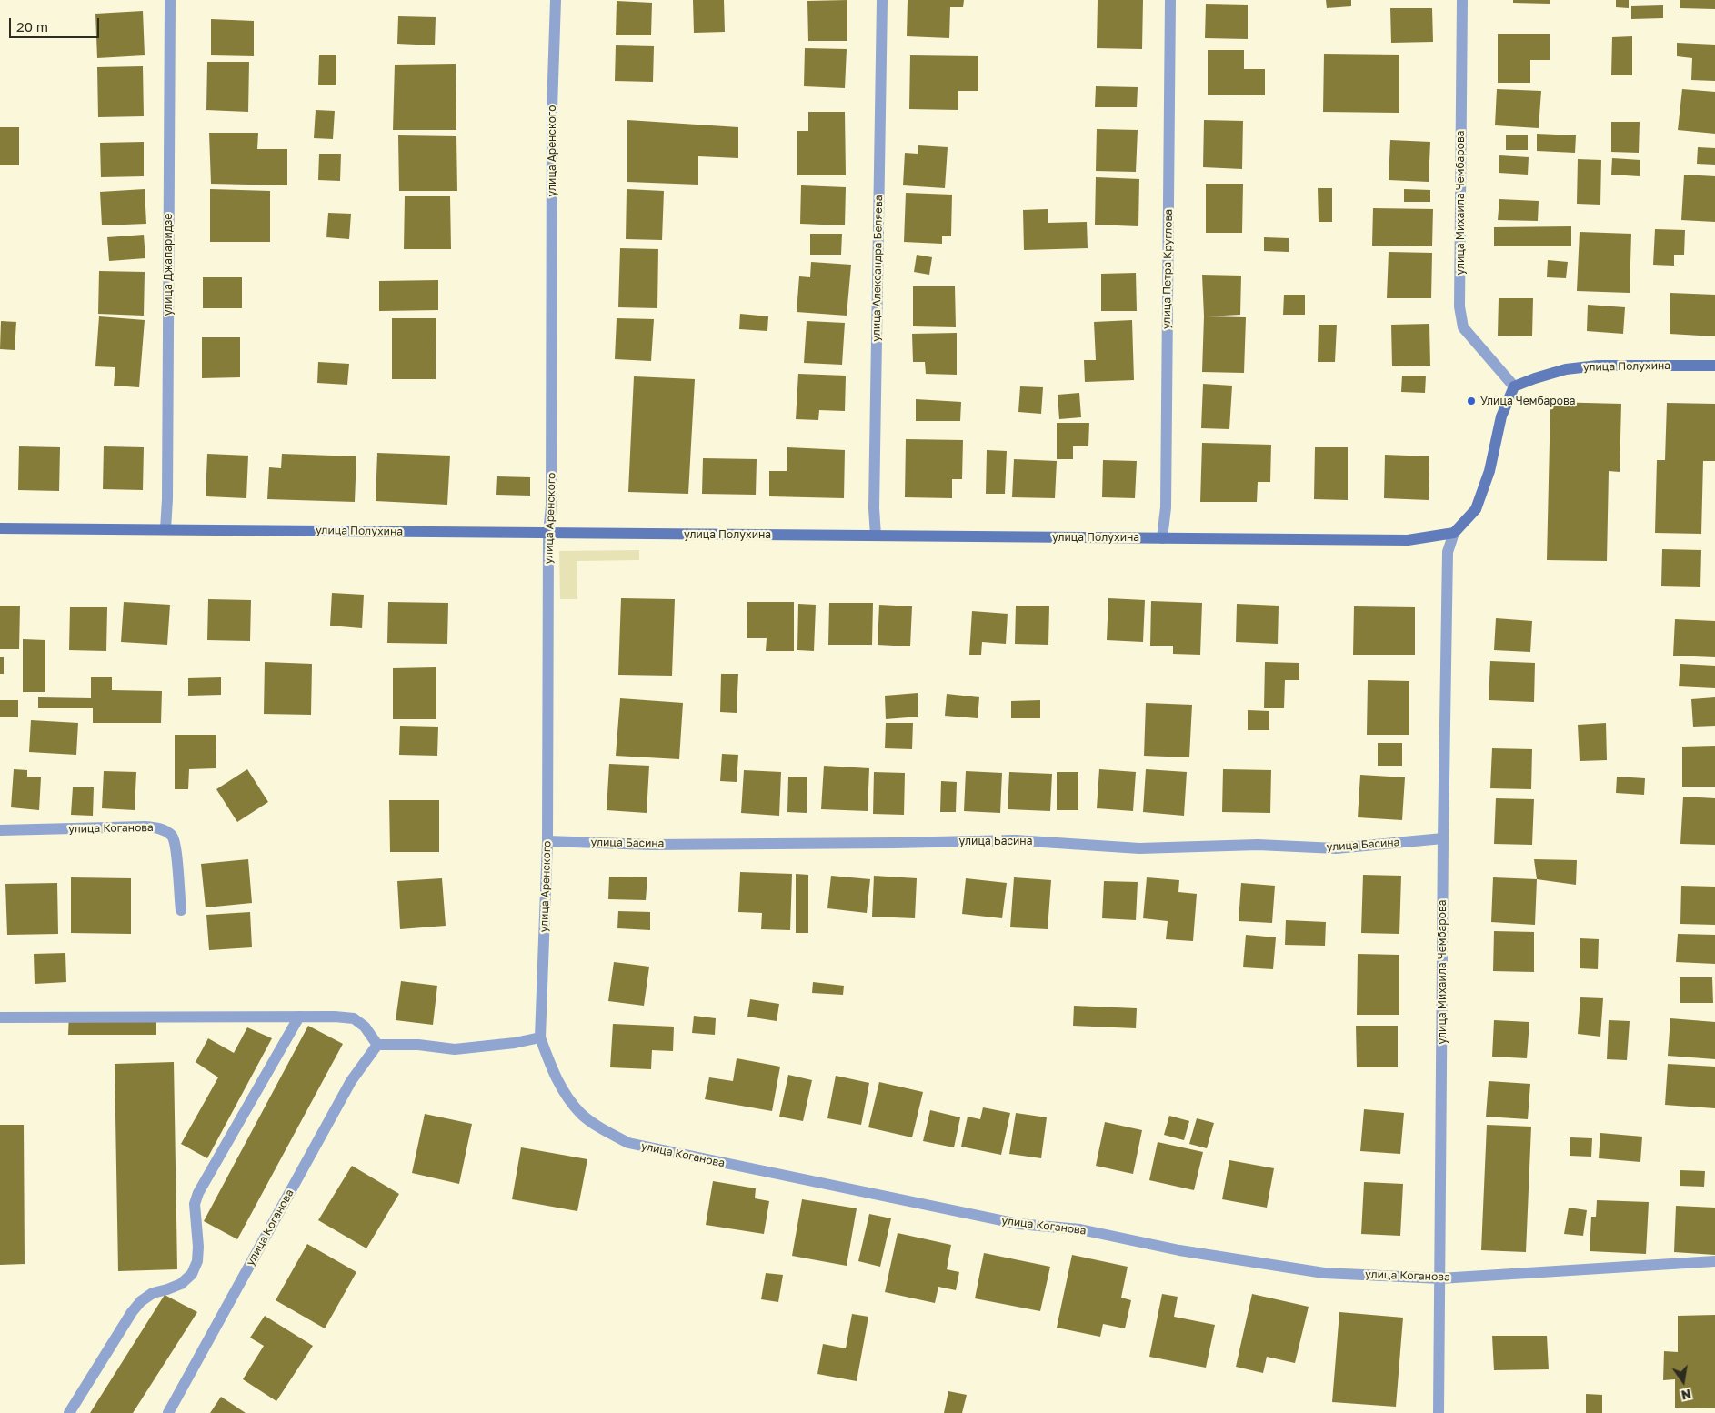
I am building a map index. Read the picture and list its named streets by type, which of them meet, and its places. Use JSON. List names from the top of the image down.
{
  "streets": {
    "main road": ["улица Полухина"],
    "street": [
      "улица Аренского",
      "улица Михаила Чембарова",
      "улица Джапаридзе",
      "улица Александра Беляева",
      "улица Петра Круглова",
      "улица Коганова",
      "улица Басина"
    ]
  },
  "crossings": [
    ["улица Аренского", "улица Полухина"],
    ["улица Аренского", "улица Коганова"],
    ["улица Аренского", "улица Басина"],
    ["улица Михаила Чембарова", "улица Полухина"],
    ["улица Михаила Чембарова", "улица Коганова"],
    ["улица Михаила Чембарова", "улица Басина"],
    ["улица Джапаридзе", "улица Полухина"],
    ["улица Александра Беляева", "улица Полухина"],
    ["улица Петра Круглова", "улица Полухина"]
  ],
  "places": ["Улица Чембарова"],
  "scale_bar": "20 m",
  "north": "bottom"
}
